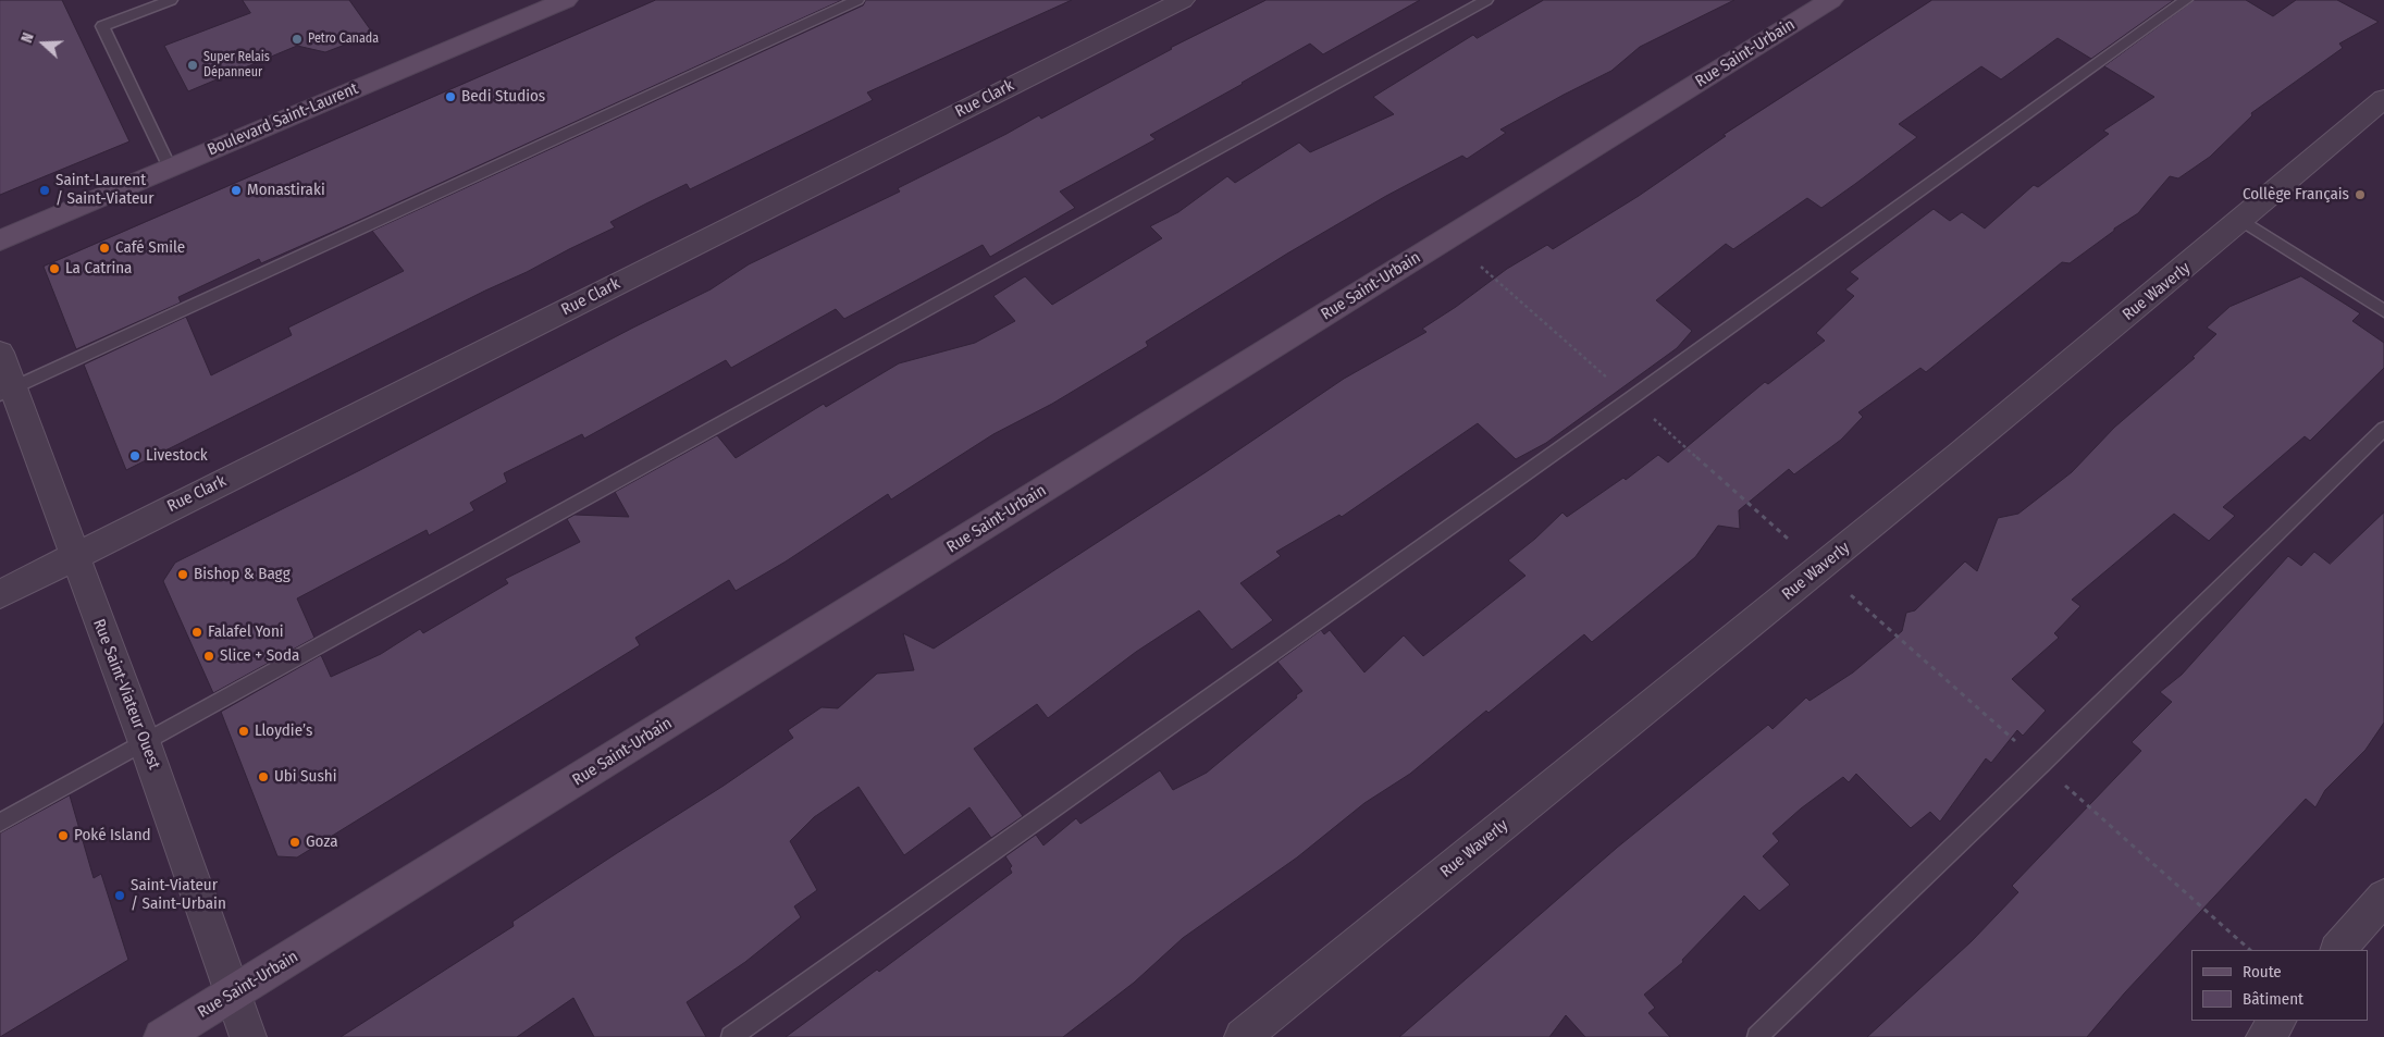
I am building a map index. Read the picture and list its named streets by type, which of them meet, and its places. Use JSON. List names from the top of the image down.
{
  "streets": {
    "main road": ["Rue Saint-Urbain", "Boulevard Saint-Laurent"],
    "street": ["Rue Clark", "Rue Waverly", "Rue Saint-Viateur Ouest"]
  },
  "crossings": [
    ["Rue Saint-Urbain", "Rue Saint-Viateur Ouest"],
    ["Rue Clark", "Rue Saint-Viateur Ouest"]
  ],
  "places": [
    "Petro Canada",
    "Super Relais Dépanneur",
    "Bedi Studios",
    "Saint-Laurent / Saint-Viateur",
    "Monastiraki",
    "Collège Français",
    "Café Smile",
    "La Catrina",
    "Livestock",
    "Bishop & Bagg",
    "Falafel Yoni",
    "Slice + Soda",
    "Lloydie’s",
    "Ubi Sushi",
    "Poké Island",
    "Goza",
    "Saint-Viateur / Saint-Urbain"
  ],
  "legend": ["Route", "Bâtiment"],
  "north": "left"
}
